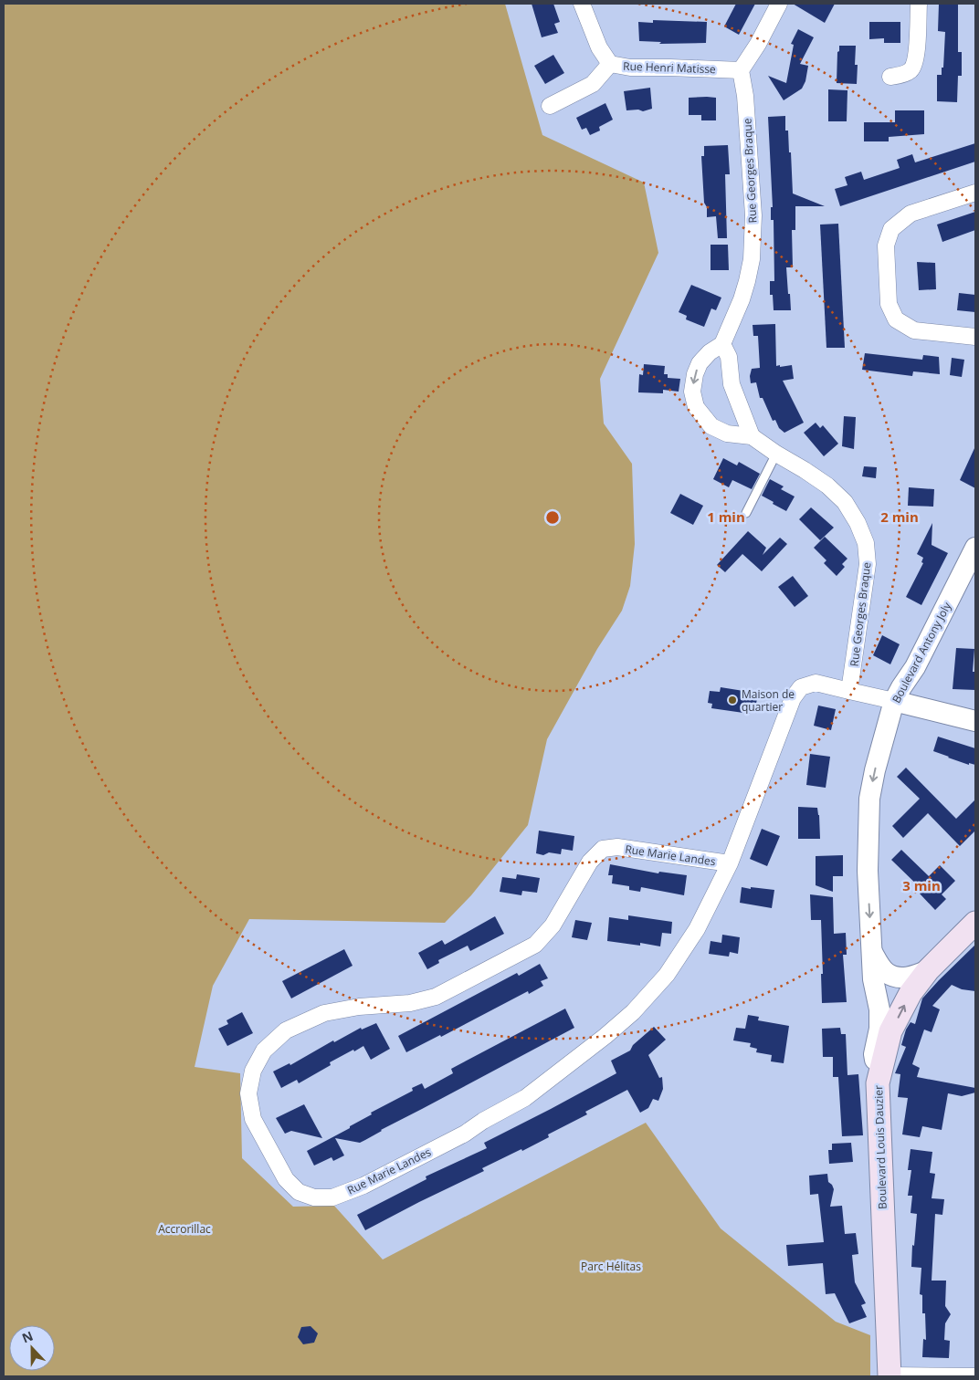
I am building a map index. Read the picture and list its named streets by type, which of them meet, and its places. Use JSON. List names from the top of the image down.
{
  "streets": {
    "main road": ["Boulevard Louis Dauzier"],
    "street": [
      "Rue Henri Matisse",
      "Rue Georges Braque",
      "Boulevard Antony Joly",
      "Rue Marie Landes"
    ]
  },
  "crossings": [
    ["Rue Henri Matisse", "Rue Georges Braque"],
    ["Rue Georges Braque", "Rue Marie Landes"],
    ["Boulevard Antony Joly", "Boulevard Louis Dauzier"]
  ],
  "one_way": ["Boulevard Antony Joly"],
  "parks": ["Accrorillac", "Parc Hélitas"],
  "places": ["Maison de quartier"],
  "north": "top",
  "rings": ["1 min", "2 min", "3 min"]
}
